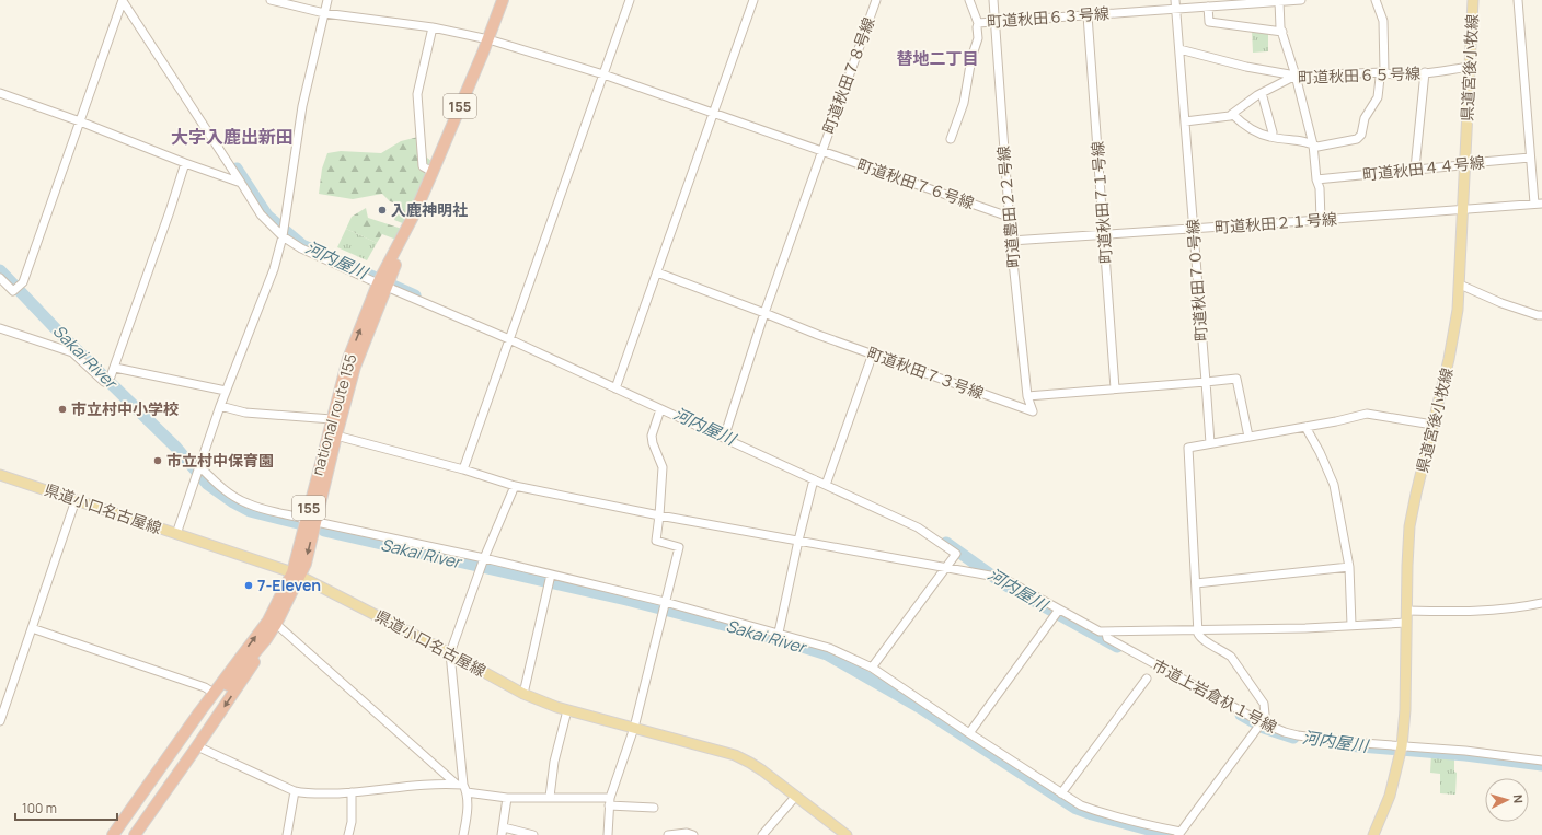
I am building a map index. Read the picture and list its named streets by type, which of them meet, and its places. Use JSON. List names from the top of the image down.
{
  "streets": {
    "highway": ["155", "national route 155"],
    "main road": ["県道宮後小牧線", "県道小口名古屋線"],
    "street": [
      "町道秋田６３号線",
      "町道秋田７８号線",
      "町道秋田６５号線",
      "町道秋田４４号線",
      "町道秋田７６号線",
      "町道秋田７１号線",
      "町道豊田２２号線",
      "町道秋田２１号線",
      "町道秋田７０号線",
      "町道秋田７３号線",
      "市道上岩倉杁１号線"
    ]
  },
  "crossings": [
    ["町道秋田６３号線", "町道秋田７１号線"],
    ["町道秋田６３号線", "町道豊田２２号線"],
    ["町道秋田６３号線", "町道秋田７０号線"],
    ["県道宮後小牧線", "町道秋田６５号線"],
    ["県道宮後小牧線", "町道秋田４４号線"],
    ["県道宮後小牧線", "町道秋田２１号線"],
    ["県道宮後小牧線", "市道上岩倉杁１号線"],
    ["町道秋田７８号線", "町道秋田７６号線"],
    ["町道秋田７８号線", "町道秋田７３号線"],
    ["155", "national route 155"],
    ["町道秋田７６号線", "町道豊田２２号線"],
    ["町道秋田７６号線", "national route 155"],
    ["町道秋田７１号線", "町道秋田２１号線"],
    ["町道豊田２２号線", "町道秋田２１号線"],
    ["町道豊田２２号線", "町道秋田７３号線"],
    ["町道秋田２１号線", "町道秋田７０号線"],
    ["national route 155", "県道小口名古屋線"]
  ],
  "districts": ["替地二丁目", "大字入鹿出新田"],
  "water": ["河内屋川", "Sakai River"],
  "places": [
    "入鹿神明社",
    "市立村中小学校",
    "市立村中保育園",
    "7-Eleven"
  ],
  "scale_bar": "100 m",
  "north": "right"
}
